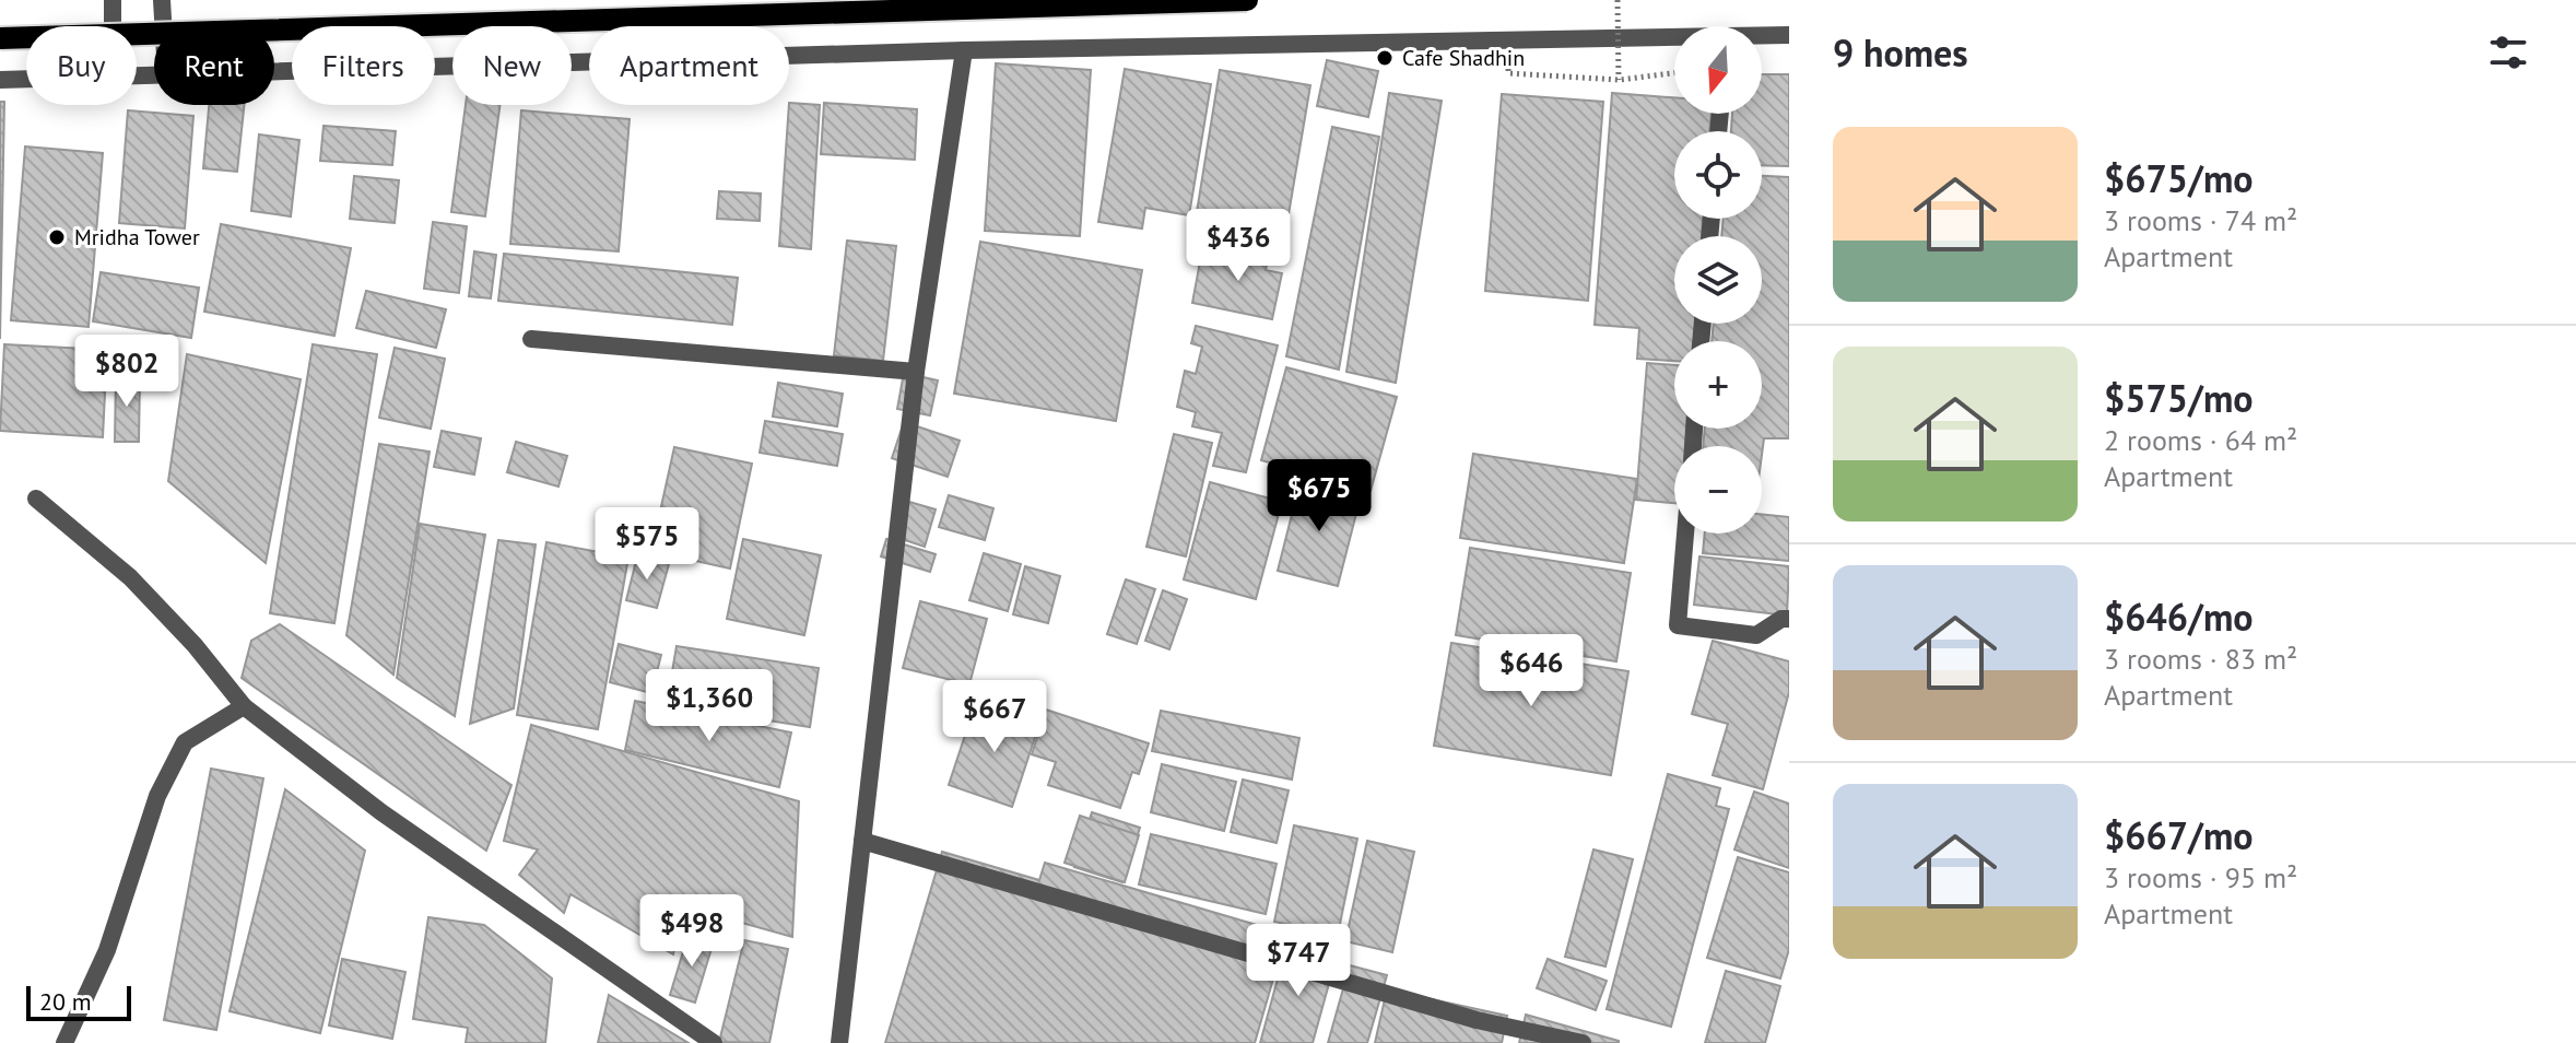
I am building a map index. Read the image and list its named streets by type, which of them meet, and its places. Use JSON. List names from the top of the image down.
{
  "places": ["Cafe Shadhin", "Mridha Tower"],
  "scale_bar": "20 m",
  "north": "bottom",
  "page": {
    "heading": "9 homes",
    "map_buttons": ["+", "−"],
    "chip": [
      "Buy",
      "Rent",
      "Filters",
      "New",
      "Apartment"
    ],
    "list": [
      {
        "name": "$675/mo",
        "note": "3 rooms · 74 m² · Apartment"
      },
      {
        "name": "$575/mo",
        "note": "2 rooms · 64 m² · Apartment"
      },
      {
        "name": "$646/mo",
        "note": "3 rooms · 83 m² · Apartment"
      },
      {
        "name": "$667/mo",
        "note": "3 rooms · 95 m² · Apartment"
      }
    ],
    "price": [
      "$436",
      "$802",
      "$675",
      "$575",
      "$646",
      "$1,360",
      "$667",
      "$498",
      "$747"
    ],
    "scale": "20 m"
  }
}
